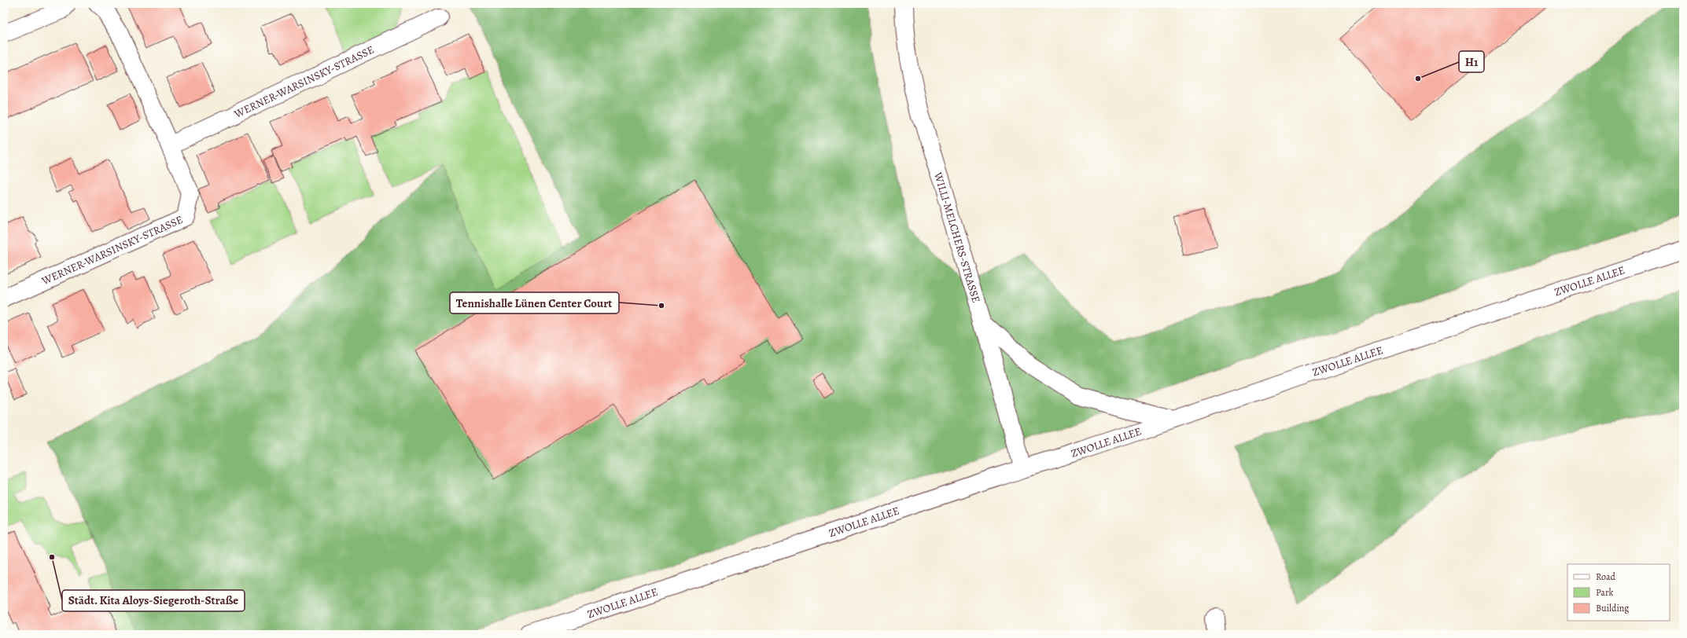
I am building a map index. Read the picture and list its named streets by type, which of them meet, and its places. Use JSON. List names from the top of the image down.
{
  "streets": {
    "street": ["WERNER-WARSINSKY-STRASSE", "WILLI-MELCHERS-STRASSE", "ZWOLLE ALLEE"]
  },
  "crossings": [
    ["WILLI-MELCHERS-STRASSE", "ZWOLLE ALLEE"]
  ],
  "places": ["H1", "Tennishalle Lünen Center Court", "Städt. Kita Aloys-Siegeroth-Straße"],
  "legend": ["Road", "Park", "Building"]
}
